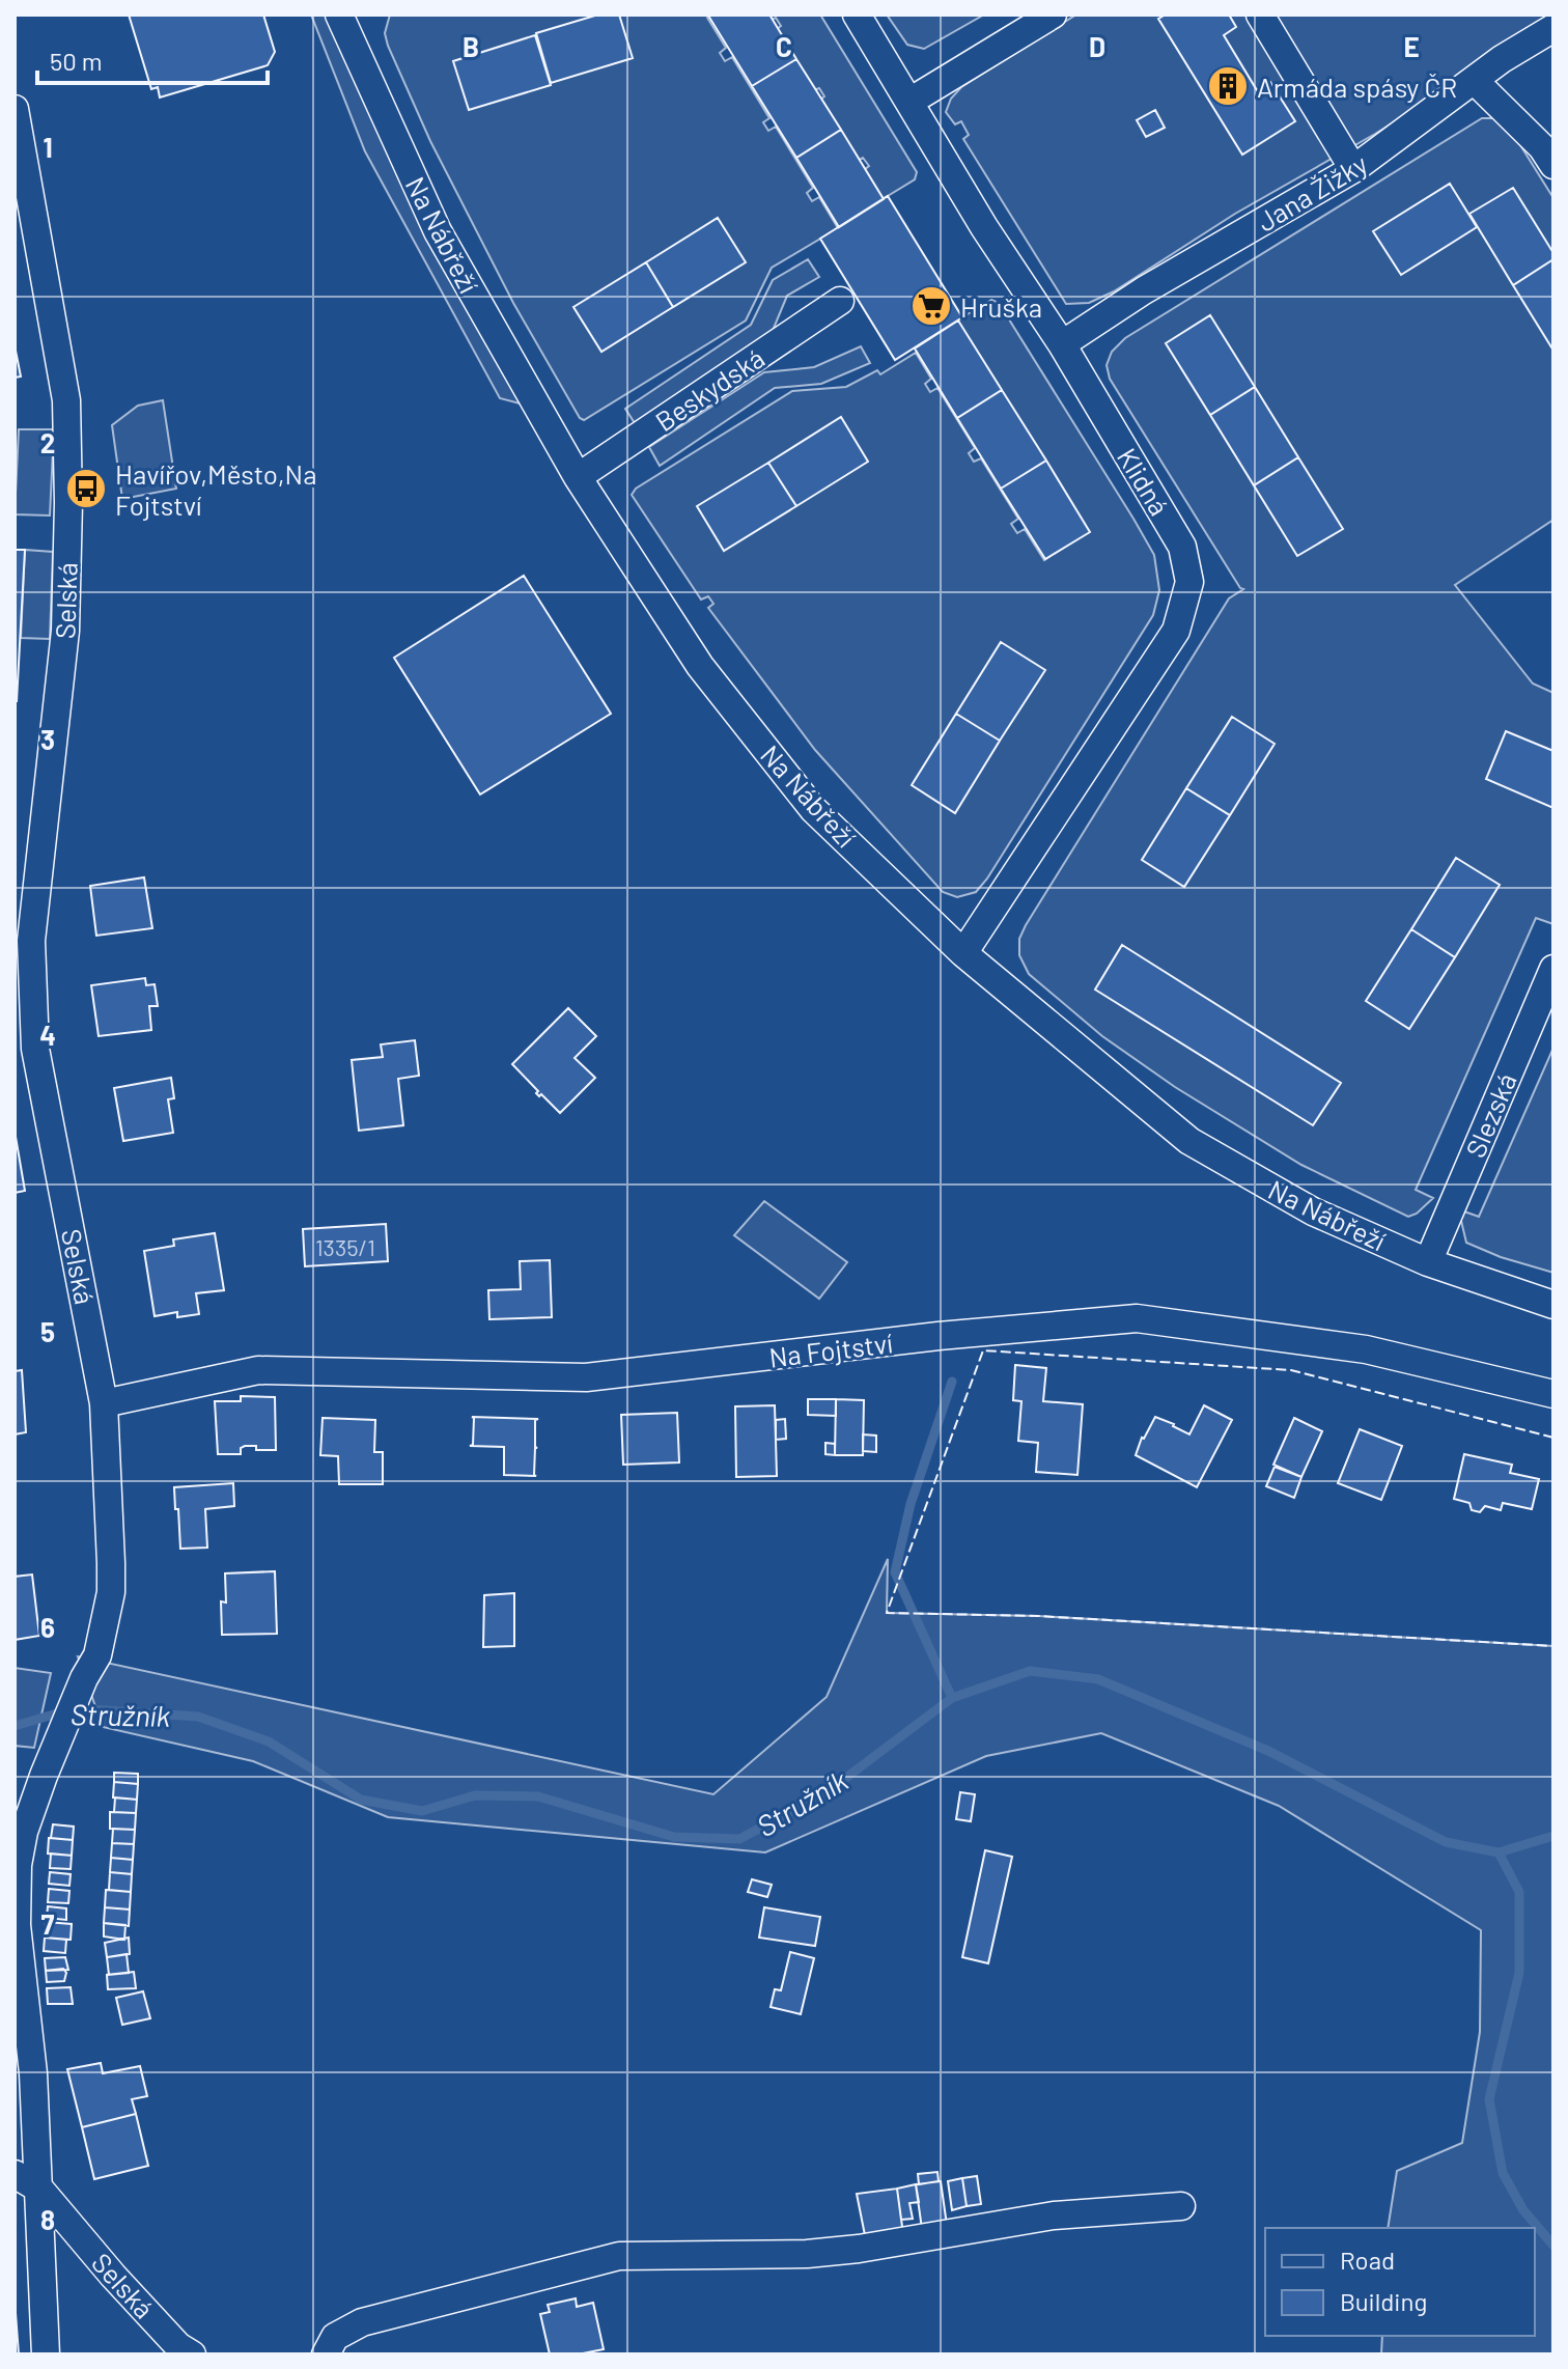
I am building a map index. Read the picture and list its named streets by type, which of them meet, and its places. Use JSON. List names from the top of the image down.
{
  "streets": {
    "street": [
      "Jana Žižky",
      "Na Nábřeží",
      "Beskydská",
      "Klidná",
      "Selská",
      "Slezská",
      "Na Fojtství"
    ]
  },
  "crossings": [
    ["Jana Žižky", "Klidná"],
    ["Na Nábřeží", "Beskydská"],
    ["Na Nábřeží", "Klidná"],
    ["Na Nábřeží", "Slezská"],
    ["Selská", "Na Fojtství"]
  ],
  "water": ["Stružník"],
  "places": {
    "building": ["Armáda spásy ČR"],
    "supermarket": ["Hruška"],
    "bus stop": ["Havířov,Město,Na Fojtství"]
  },
  "house_numbers": ["1335/1"],
  "legend": ["Road", "Building"],
  "scale_bar": "50 m",
  "grid": {
    "columns": [
      "B",
      "C",
      "D",
      "E"
    ],
    "rows": [
      "1",
      "2",
      "3",
      "4",
      "5",
      "6",
      "7",
      "8"
    ]
  }
}
